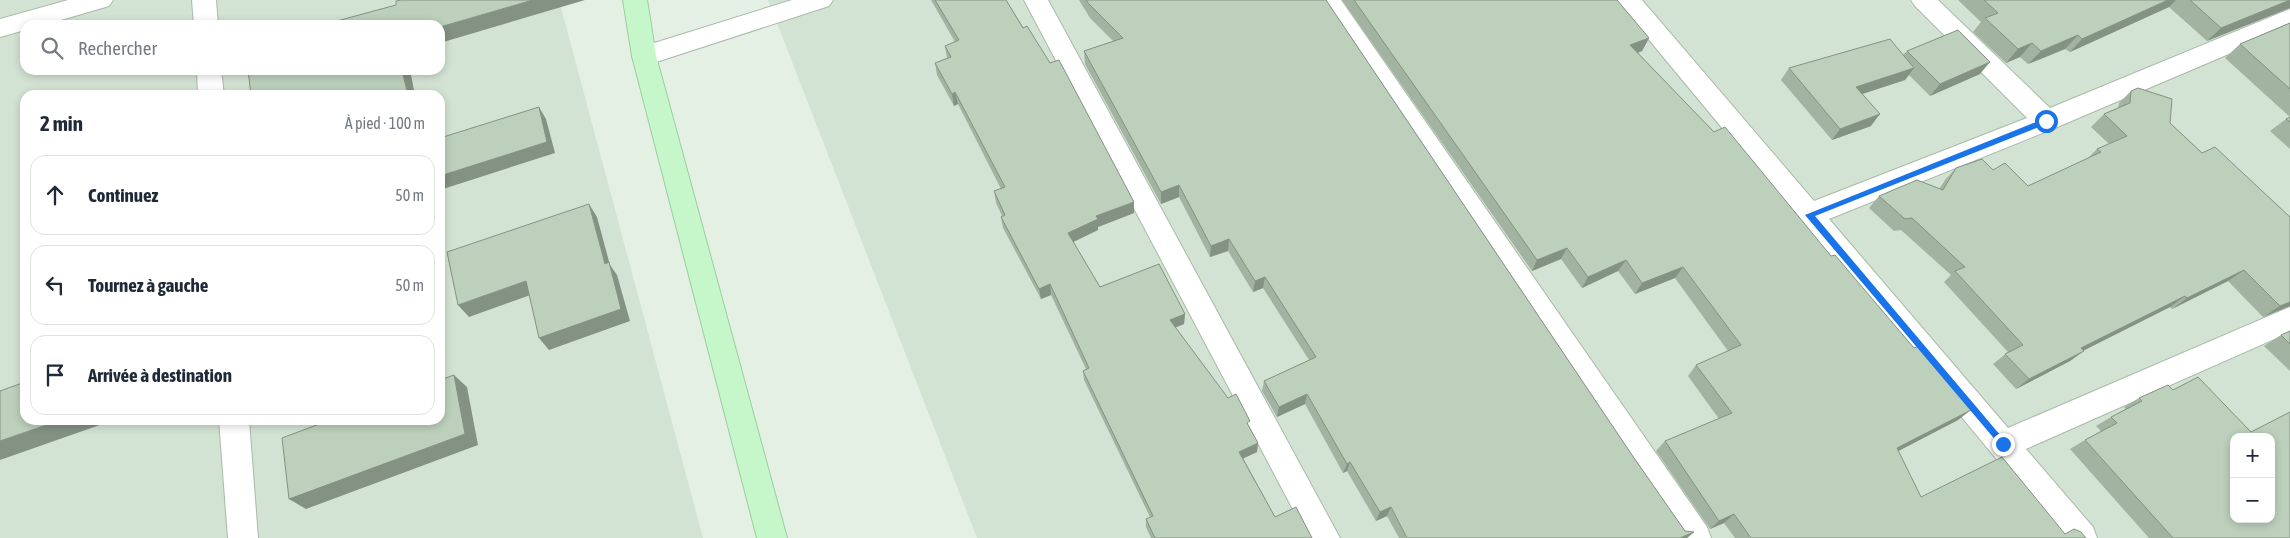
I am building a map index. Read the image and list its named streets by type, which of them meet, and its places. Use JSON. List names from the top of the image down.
{
  "page": {
    "search": "Rechercher",
    "heading": ["2 min", "À pied · 100 m"],
    "list": [
      ["Continuez", "50 m"],
      ["Tournez à gauche", "50 m"],
      "Arrivée à destination"
    ],
    "map_buttons": ["+", "−"]
  }
}
